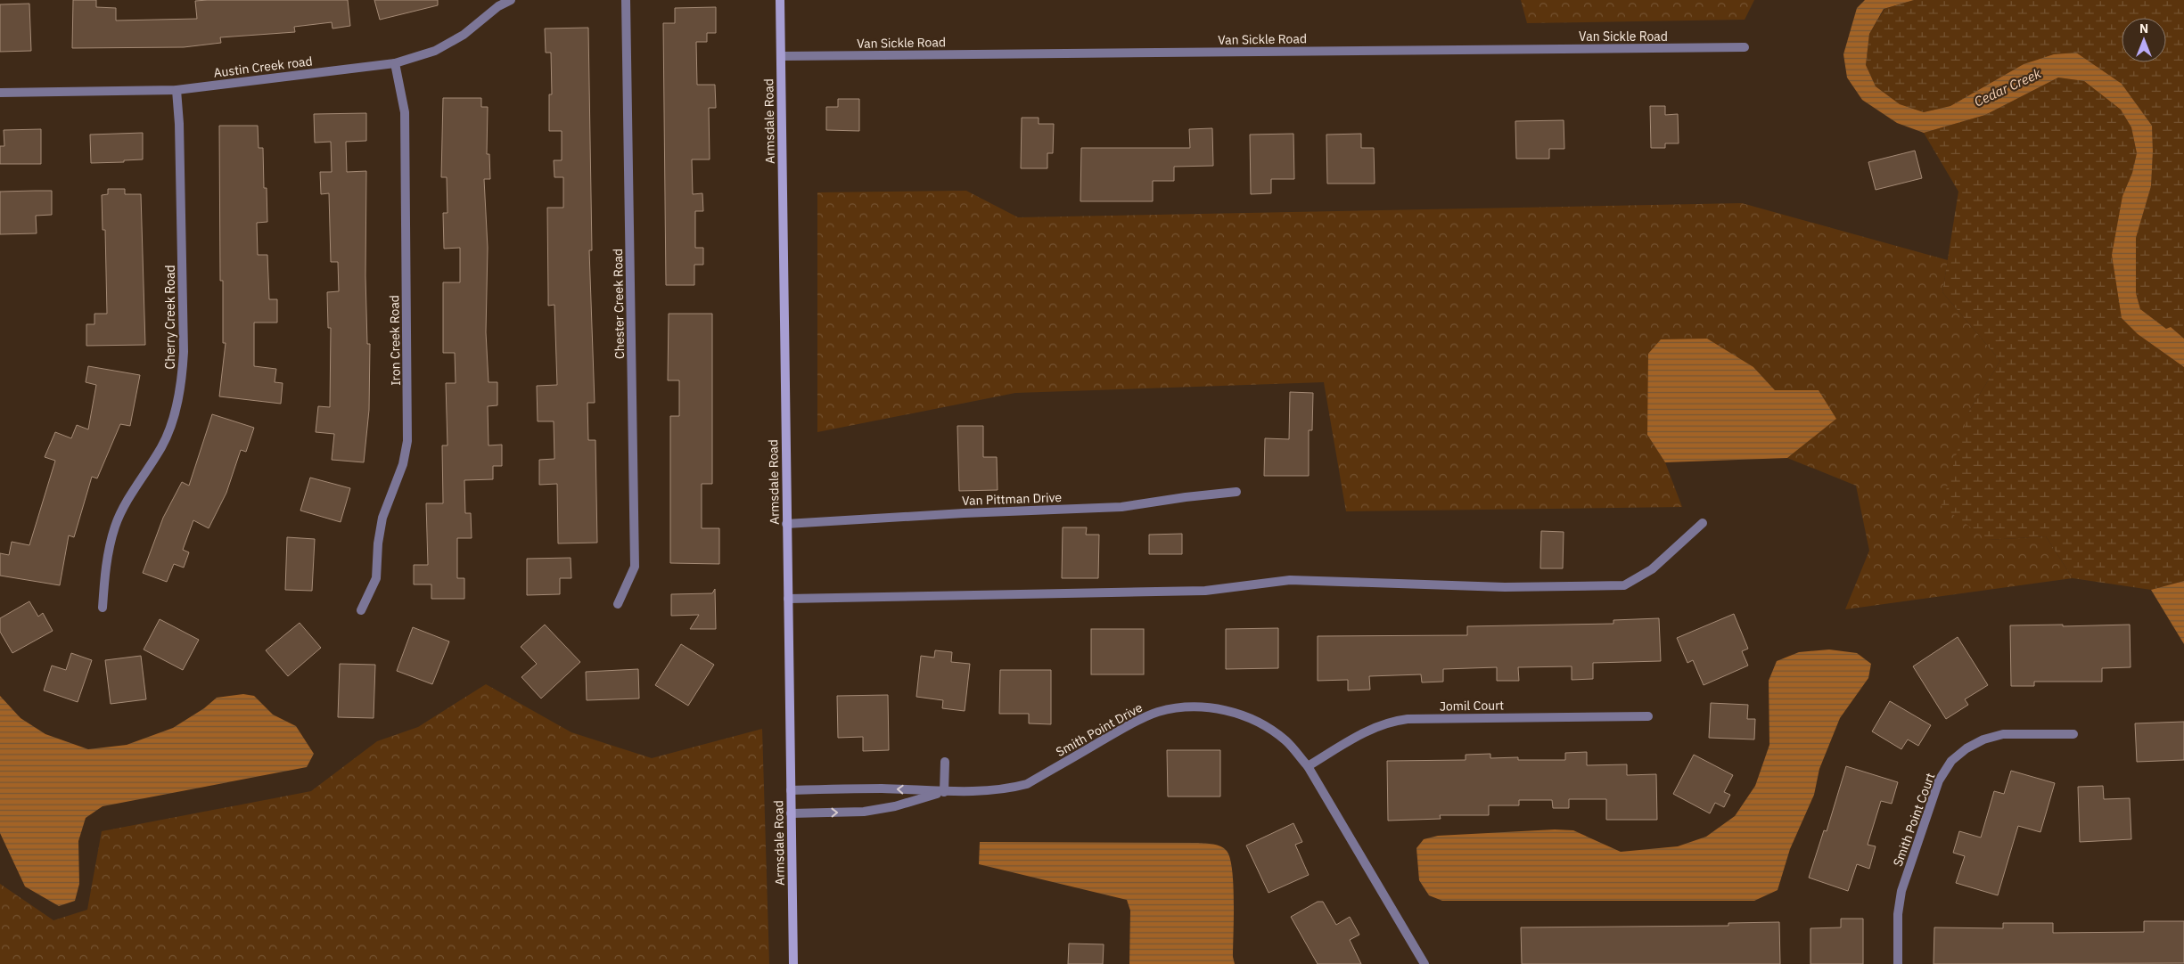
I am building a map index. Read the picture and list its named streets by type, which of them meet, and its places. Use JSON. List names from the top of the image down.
{
  "streets": {
    "street": [
      "Van Sickle Road",
      "Austin Creek road",
      "Armsdale Road",
      "Chester Creek Road",
      "Cherry Creek Road",
      "Iron Creek Road",
      "Van Pittman Drive",
      "Jomil Court",
      "Smith Point Drive",
      "Smith Point Court"
    ]
  },
  "crossings": [
    ["Van Sickle Road", "Armsdale Road"],
    ["Austin Creek road", "Cherry Creek Road"],
    ["Austin Creek road", "Iron Creek Road"],
    ["Armsdale Road", "Van Pittman Drive"],
    ["Armsdale Road", "Smith Point Drive"],
    ["Jomil Court", "Smith Point Drive"]
  ],
  "water": ["Cedar Creek"],
  "north": "top"
}
